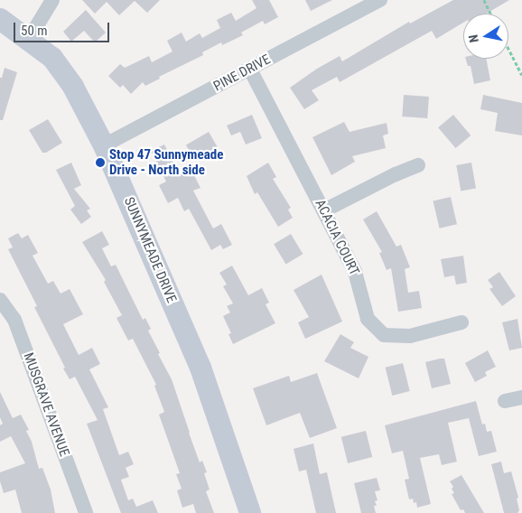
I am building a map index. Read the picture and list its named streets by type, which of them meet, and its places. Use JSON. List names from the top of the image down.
{
  "streets": {
    "street": [
      "PINE DRIVE",
      "ACACIA COURT",
      "SUNNYMEADE DRIVE",
      "MUSGRAVE AVENUE"
    ]
  },
  "crossings": [
    ["PINE DRIVE", "ACACIA COURT"],
    ["PINE DRIVE", "SUNNYMEADE DRIVE"]
  ],
  "places": ["Stop 47 Sunnymeade Drive - North side"],
  "scale_bar": "50 m",
  "north": "left"
}
